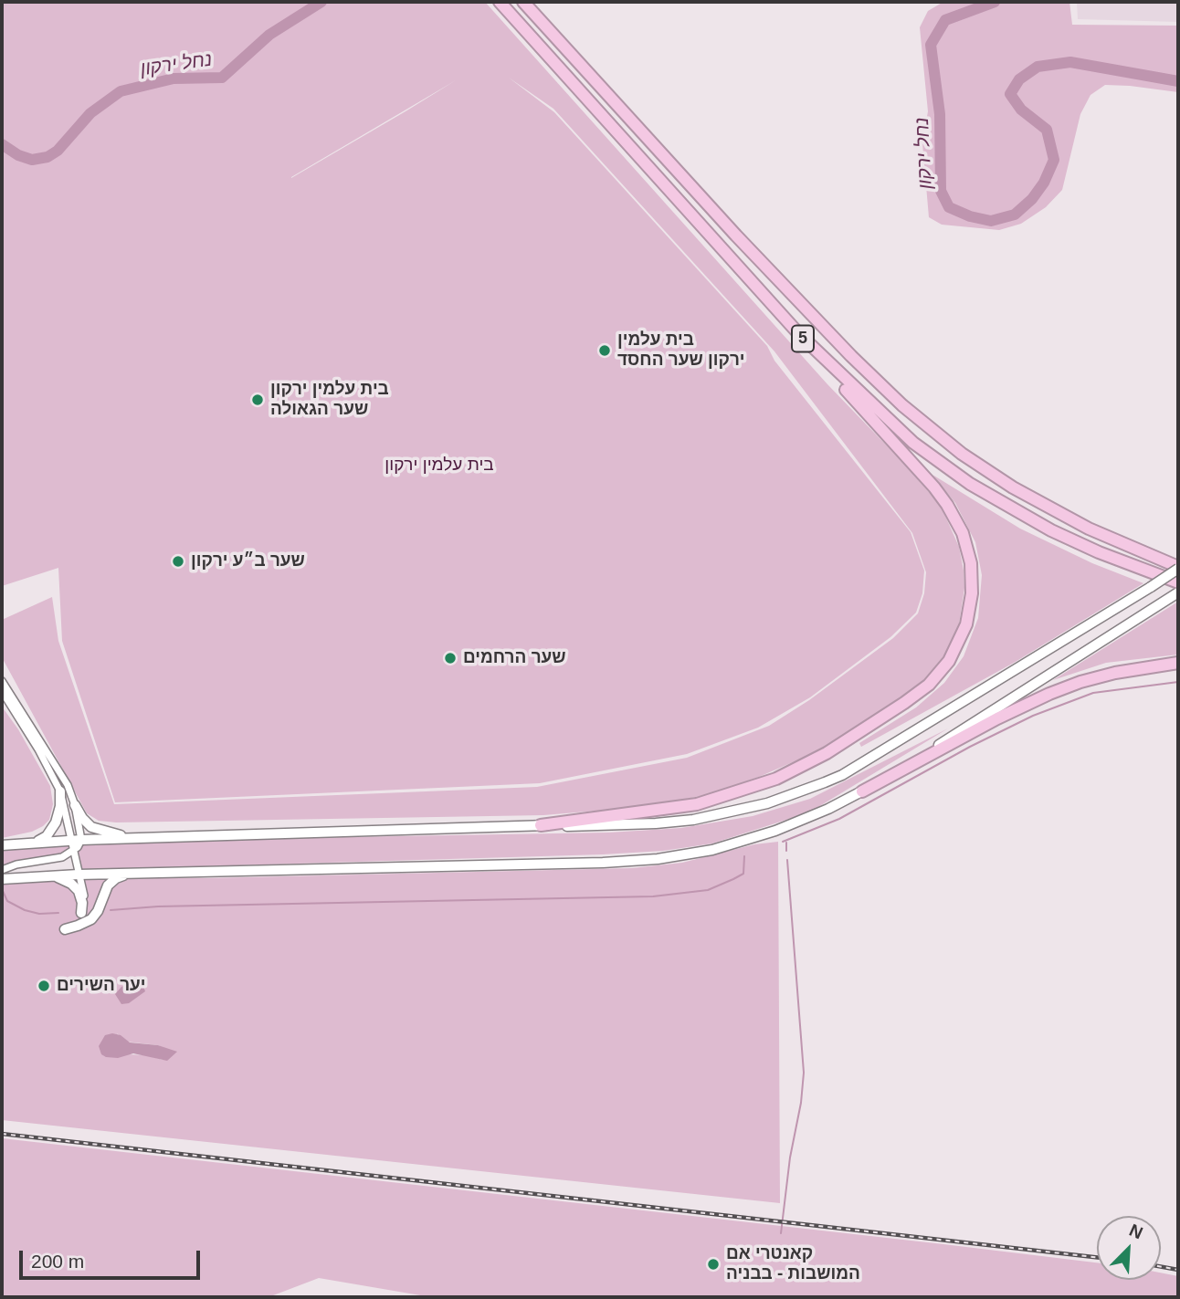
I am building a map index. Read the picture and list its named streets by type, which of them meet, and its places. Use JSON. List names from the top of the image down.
{
  "streets": {
    "highway": ["5"]
  },
  "water": ["נחל ירקון"],
  "parks": ["בית עלמין ירקון"],
  "places": [
    "בית עלמין ירקון שער החסד",
    "בית עלמין ירקון שער הגאולה",
    "שער ב״ע ירקון",
    "שער הרחמים",
    "יער השירים",
    "קאנטרי אם המושבות - בבניה"
  ],
  "scale_bar": "200 m",
  "north": "top right"
}
